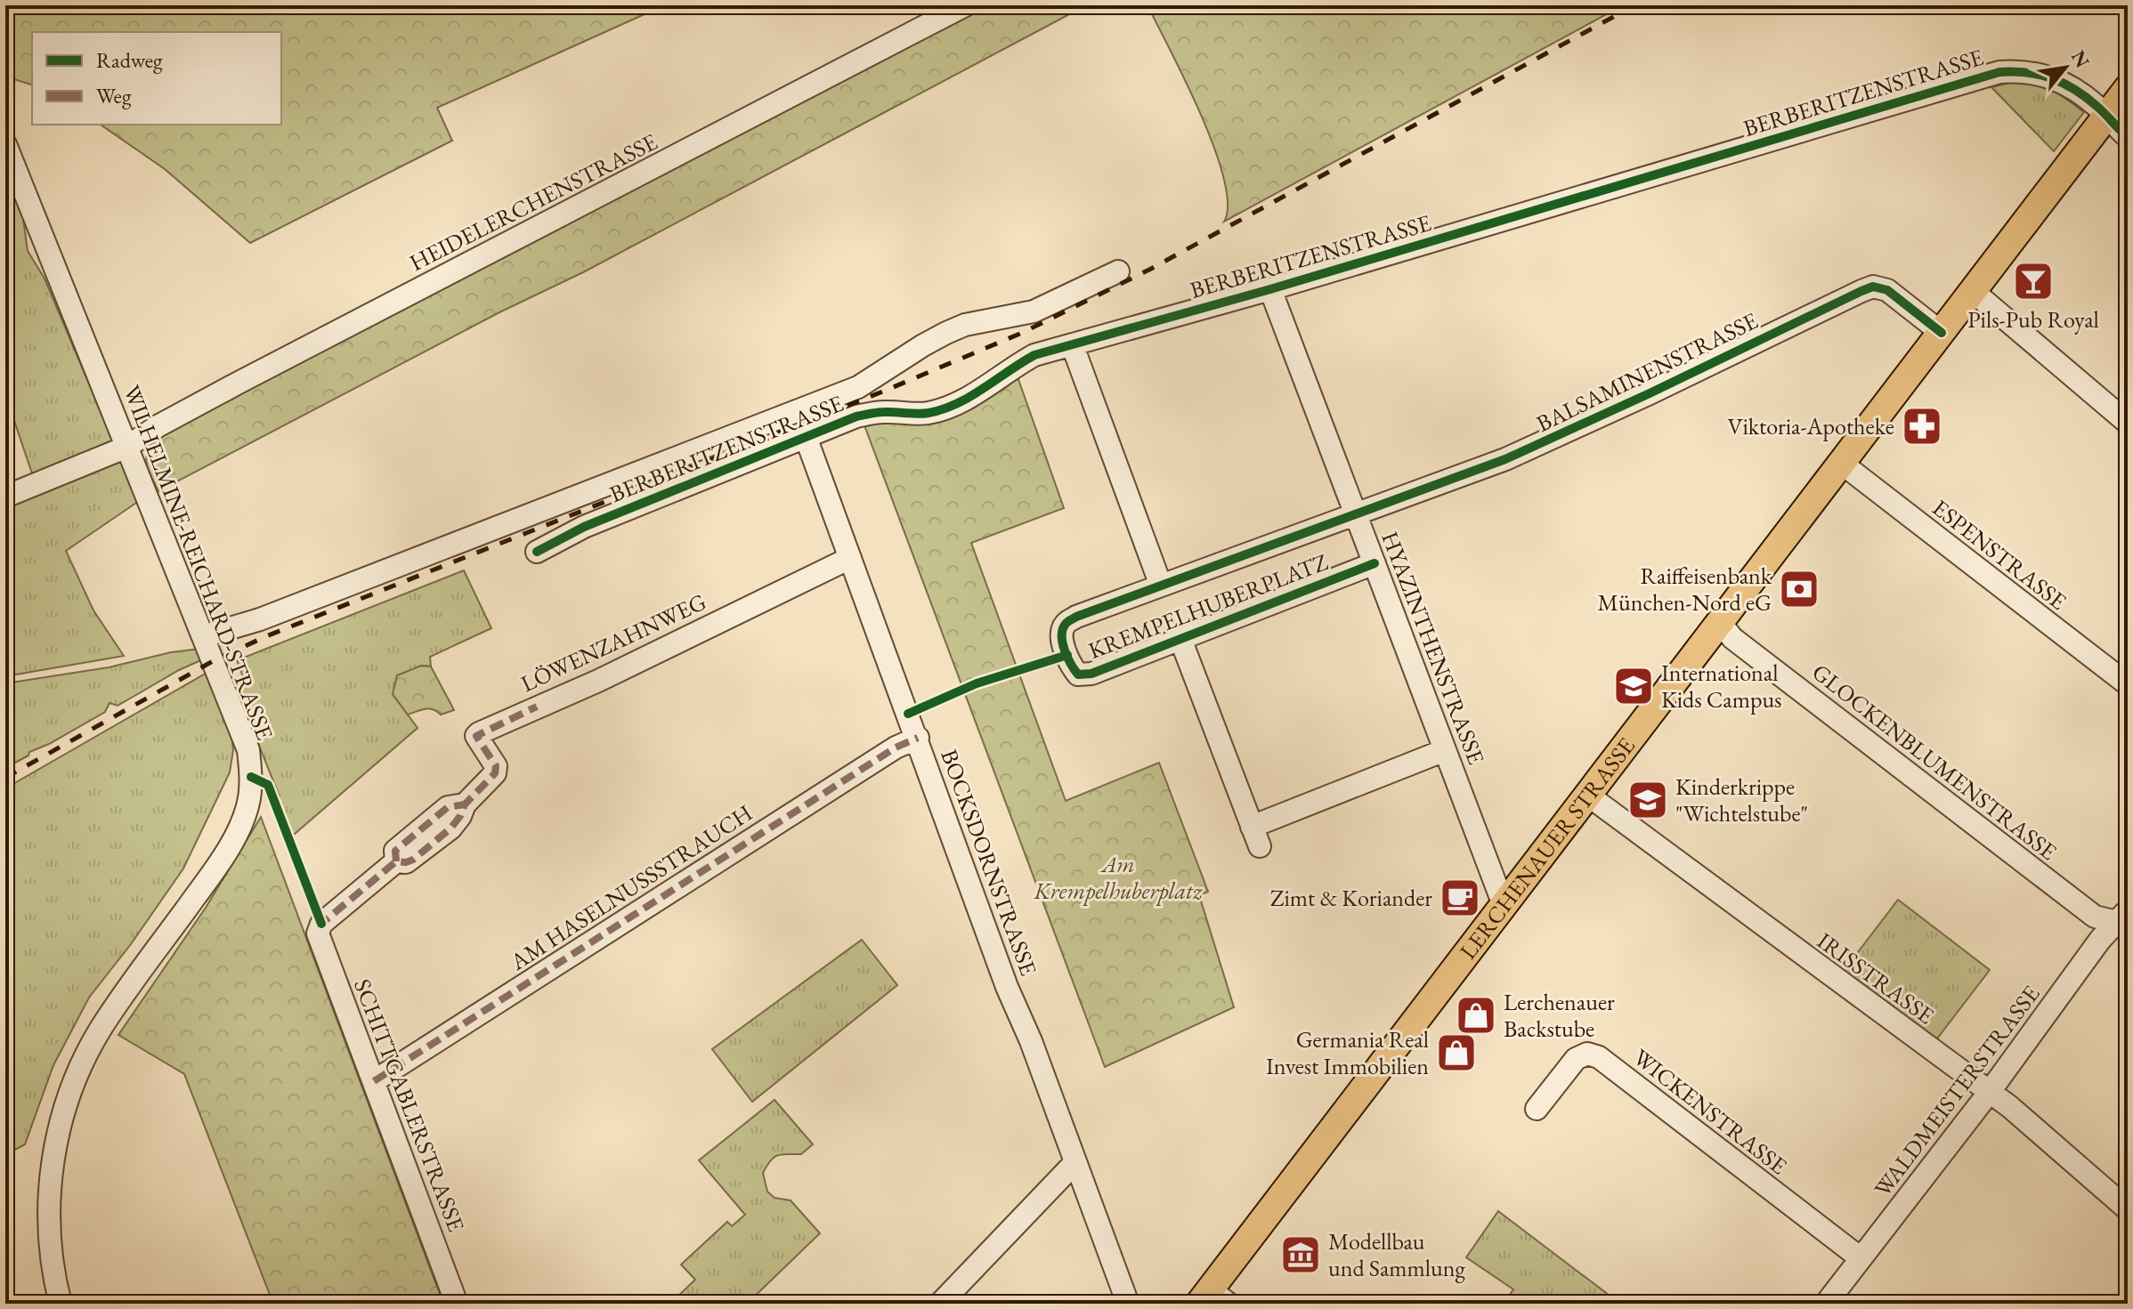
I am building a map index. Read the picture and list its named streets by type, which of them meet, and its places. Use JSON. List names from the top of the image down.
{
  "streets": {
    "main road": ["LERCHENAUER STRASSE"],
    "street": [
      "BERBERITZENSTRASSE",
      "HEIDELERCHENSTRASSE",
      "BALSAMINENSTRASSE",
      "ESPENSTRASSE",
      "WILHELMINE-REICHARD-STRASSE",
      "KREMPELHUBERPLATZ",
      "LÖWENZAHNWEG",
      "HYAZINTHENSTRASSE",
      "GLOCKENBLUMENSTRASSE",
      "BOCKSDORNSTRASSE",
      "AM HASELNUSSSTRAUCH",
      "IRISSTRASSE",
      "WALDMEISTERSTRASSE",
      "SCHITTGABLERSTRASSE",
      "WICKENSTRASSE"
    ]
  },
  "crossings": [
    ["BERBERITZENSTRASSE", "WILHELMINE-REICHARD-STRASSE"],
    ["BERBERITZENSTRASSE", "HYAZINTHENSTRASSE"],
    ["BERBERITZENSTRASSE", "LERCHENAUER STRASSE"],
    ["BERBERITZENSTRASSE", "BOCKSDORNSTRASSE"],
    ["HEIDELERCHENSTRASSE", "WILHELMINE-REICHARD-STRASSE"],
    ["BALSAMINENSTRASSE", "KREMPELHUBERPLATZ"],
    ["BALSAMINENSTRASSE", "HYAZINTHENSTRASSE"],
    ["BALSAMINENSTRASSE", "LERCHENAUER STRASSE"],
    ["ESPENSTRASSE", "LERCHENAUER STRASSE"],
    ["KREMPELHUBERPLATZ", "HYAZINTHENSTRASSE"],
    ["LÖWENZAHNWEG", "BOCKSDORNSTRASSE"],
    ["LÖWENZAHNWEG", "SCHITTGABLERSTRASSE"],
    ["HYAZINTHENSTRASSE", "LERCHENAUER STRASSE"],
    ["GLOCKENBLUMENSTRASSE", "LERCHENAUER STRASSE"],
    ["GLOCKENBLUMENSTRASSE", "WALDMEISTERSTRASSE"],
    ["LERCHENAUER STRASSE", "IRISSTRASSE"],
    ["BOCKSDORNSTRASSE", "AM HASELNUSSSTRAUCH"],
    ["AM HASELNUSSSTRAUCH", "SCHITTGABLERSTRASSE"],
    ["IRISSTRASSE", "WALDMEISTERSTRASSE"],
    ["WALDMEISTERSTRASSE", "WICKENSTRASSE"]
  ],
  "parks": ["Am Krempelhuberplatz"],
  "places": {
    "bar": ["Pils-Pub Royal"],
    "pharmacy": ["Viktoria-Apotheke"],
    "bank": ["Raiffeisenbank München-Nord eG"],
    "school or university": ["International Kids Campus", "Kinderkrippe \"Wichtelstube\""],
    "cafe": ["Zimt & Koriander"],
    "shop": ["Lerchenauer Backstube", "Germania Real Invest Immobilien"],
    "museum": ["Modellbau und Sammlung"]
  },
  "legend": ["Radweg", "Weg"],
  "north": "top right"
}
